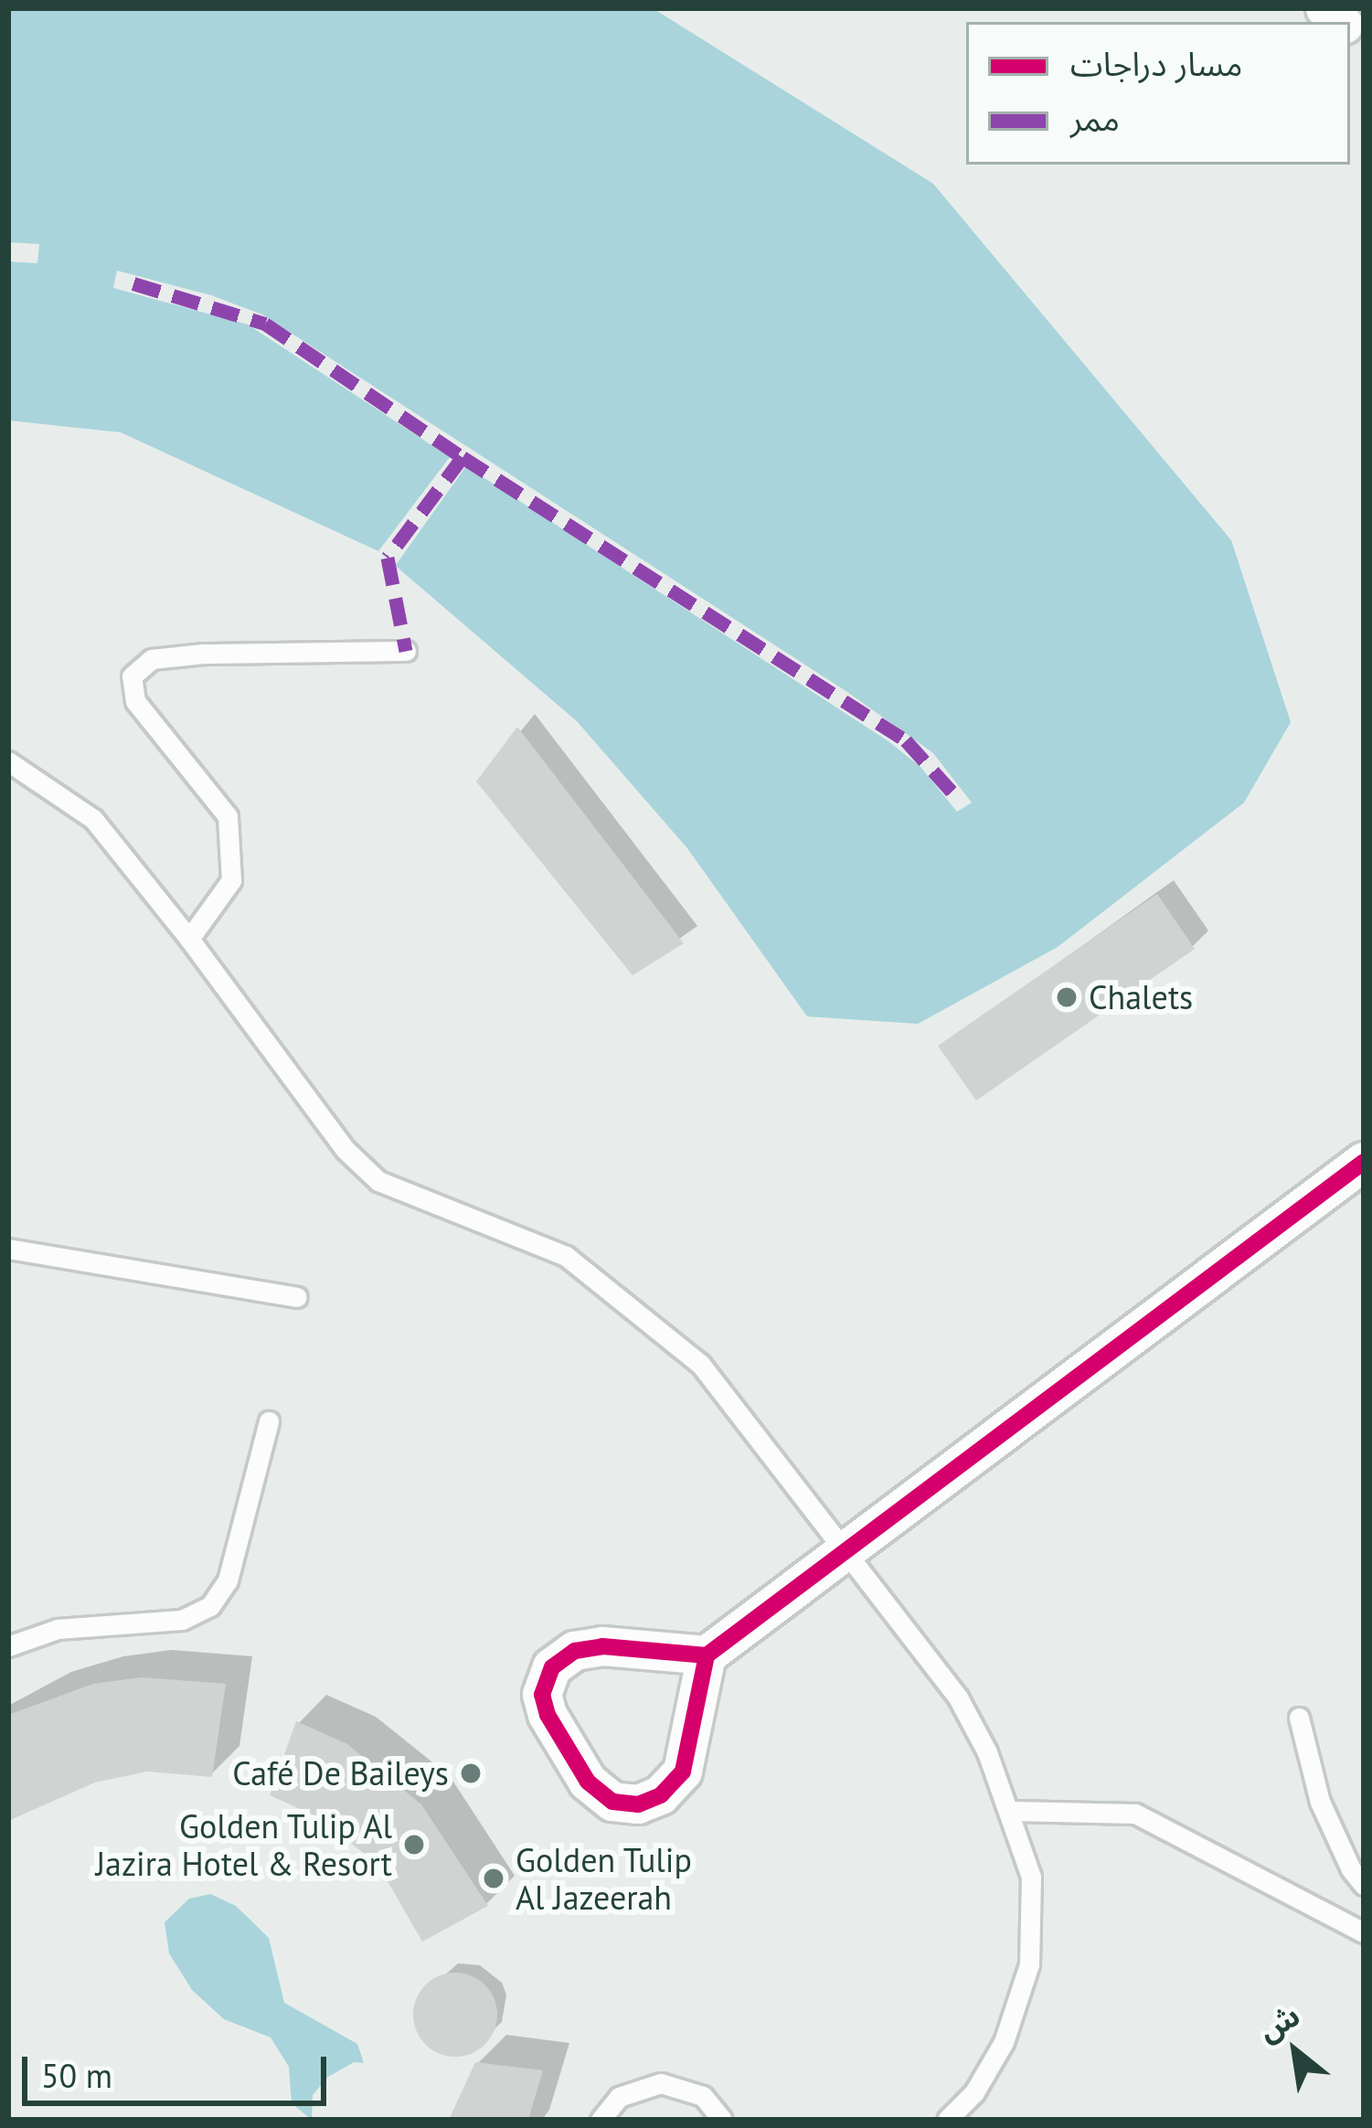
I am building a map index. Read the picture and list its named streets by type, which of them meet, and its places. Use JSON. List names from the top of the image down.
{
  "places": [
    "Chalets",
    "Café De Baileys",
    "Golden Tulip Al Jazira Hotel & Resort",
    "Golden Tulip Al Jazeerah"
  ],
  "legend": ["مسار دراجات", "ممر"],
  "scale_bar": "50 m",
  "north": "top left"
}
